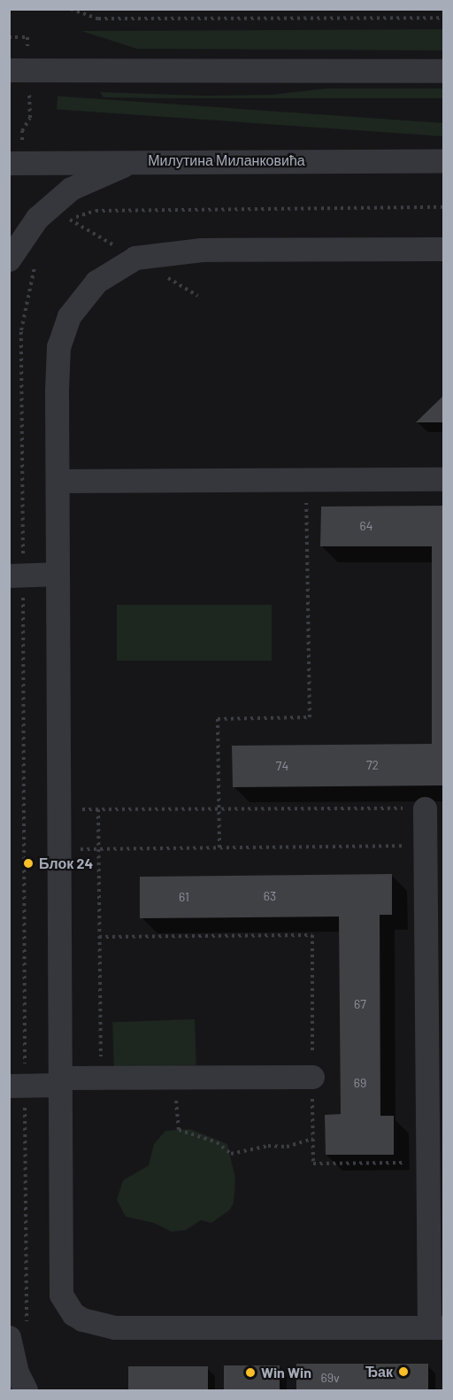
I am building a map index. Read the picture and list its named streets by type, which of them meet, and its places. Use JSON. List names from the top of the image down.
{
  "streets": {
    "street": ["Милутина Миланковића"]
  },
  "places": ["Блок 24", "Ђак", "Win Win"],
  "house_numbers": [
    "64",
    "72",
    "74",
    "63",
    "61",
    "67",
    "69",
    "69v"
  ]
}
